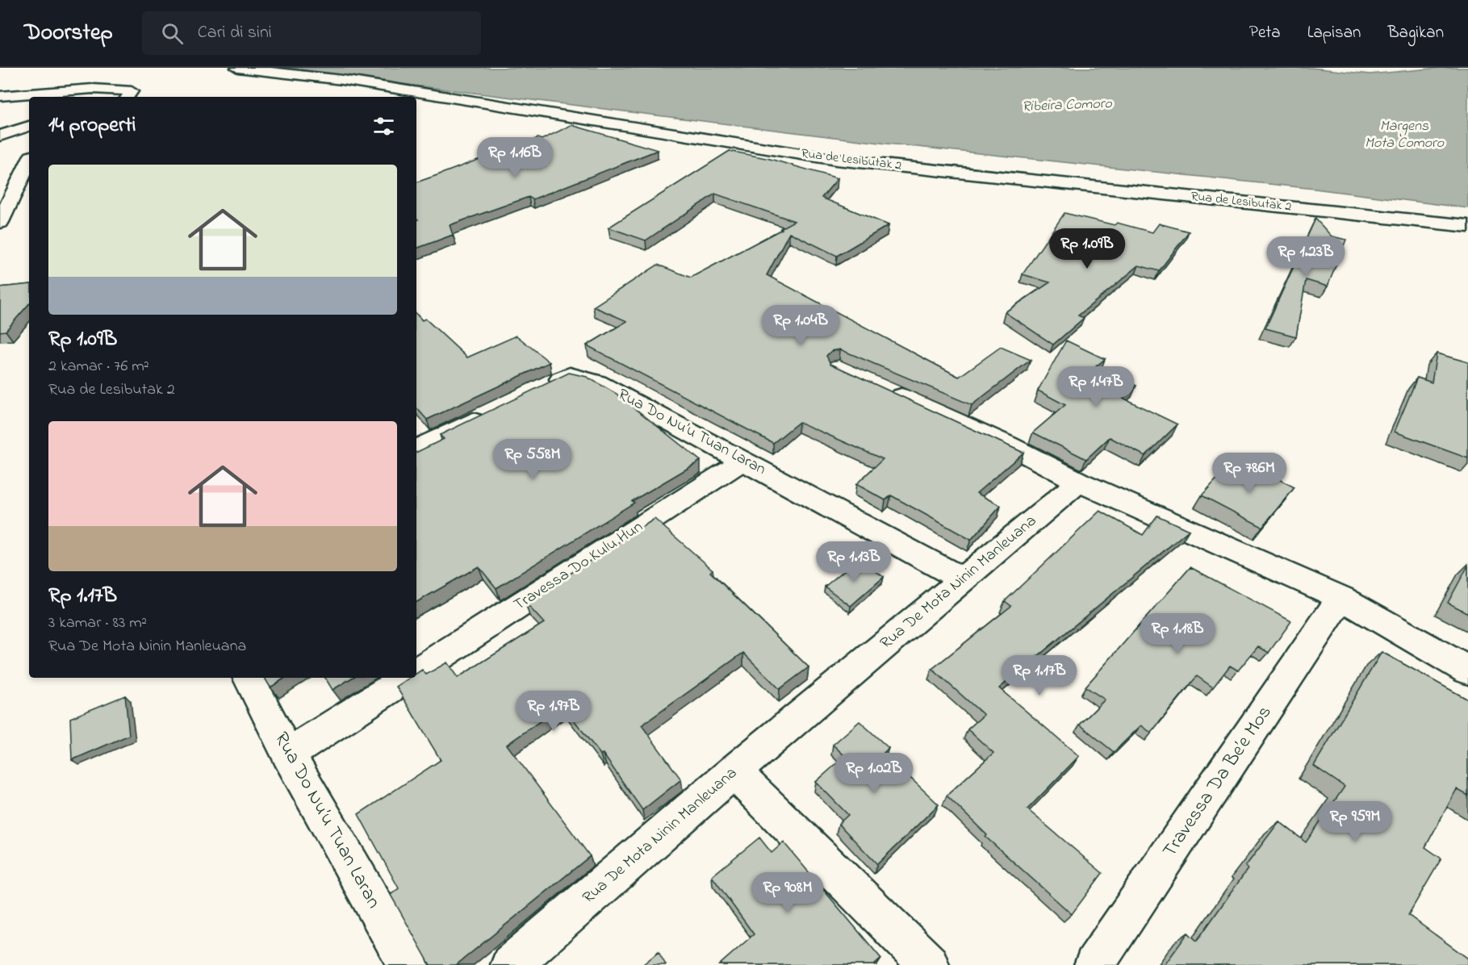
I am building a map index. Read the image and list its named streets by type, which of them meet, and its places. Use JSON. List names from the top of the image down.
{
  "streets": {
    "street": [
      "Rua de Lesibutak 2",
      "Rua Do Nu’u Tuan Laran",
      "Travessa Do Kulu Hun",
      "Rua De Mota Ninin Manleuana",
      "Travessa Da Be’e Mos"
    ]
  },
  "crossings": [
    ["Rua Do Nu’u Tuan Laran", "Travessa Do Kulu Hun"],
    ["Rua Do Nu’u Tuan Laran", "Rua De Mota Ninin Manleuana"]
  ],
  "water": ["Ribeira Comoro", "Margens Mota Comoro"],
  "page": {
    "header": "Doorstep",
    "search": "Cari di sini",
    "nav": ["Peta", "Lapisan", "Bagikan"],
    "heading": "14 properti",
    "price": [
      "Rp 1.16B",
      "Rp 1.09B",
      "Rp 1.23B",
      "Rp 1.04B",
      "Rp 1.47B",
      "Rp 558M",
      "Rp 786M",
      "Rp 1.13B",
      "Rp 1.18B",
      "Rp 1.17B",
      "Rp 1.97B",
      "Rp 1.02B",
      "Rp 959M",
      "Rp 908M"
    ],
    "list": [
      {
        "name": "Rp 1.09B",
        "note": "2 kamar · 76 m² · Rua de Lesibutak 2"
      },
      {
        "name": "Rp 1.17B",
        "note": "3 kamar · 83 m² · Rua De Mota Ninin Manleuana"
      }
    ]
  }
}
